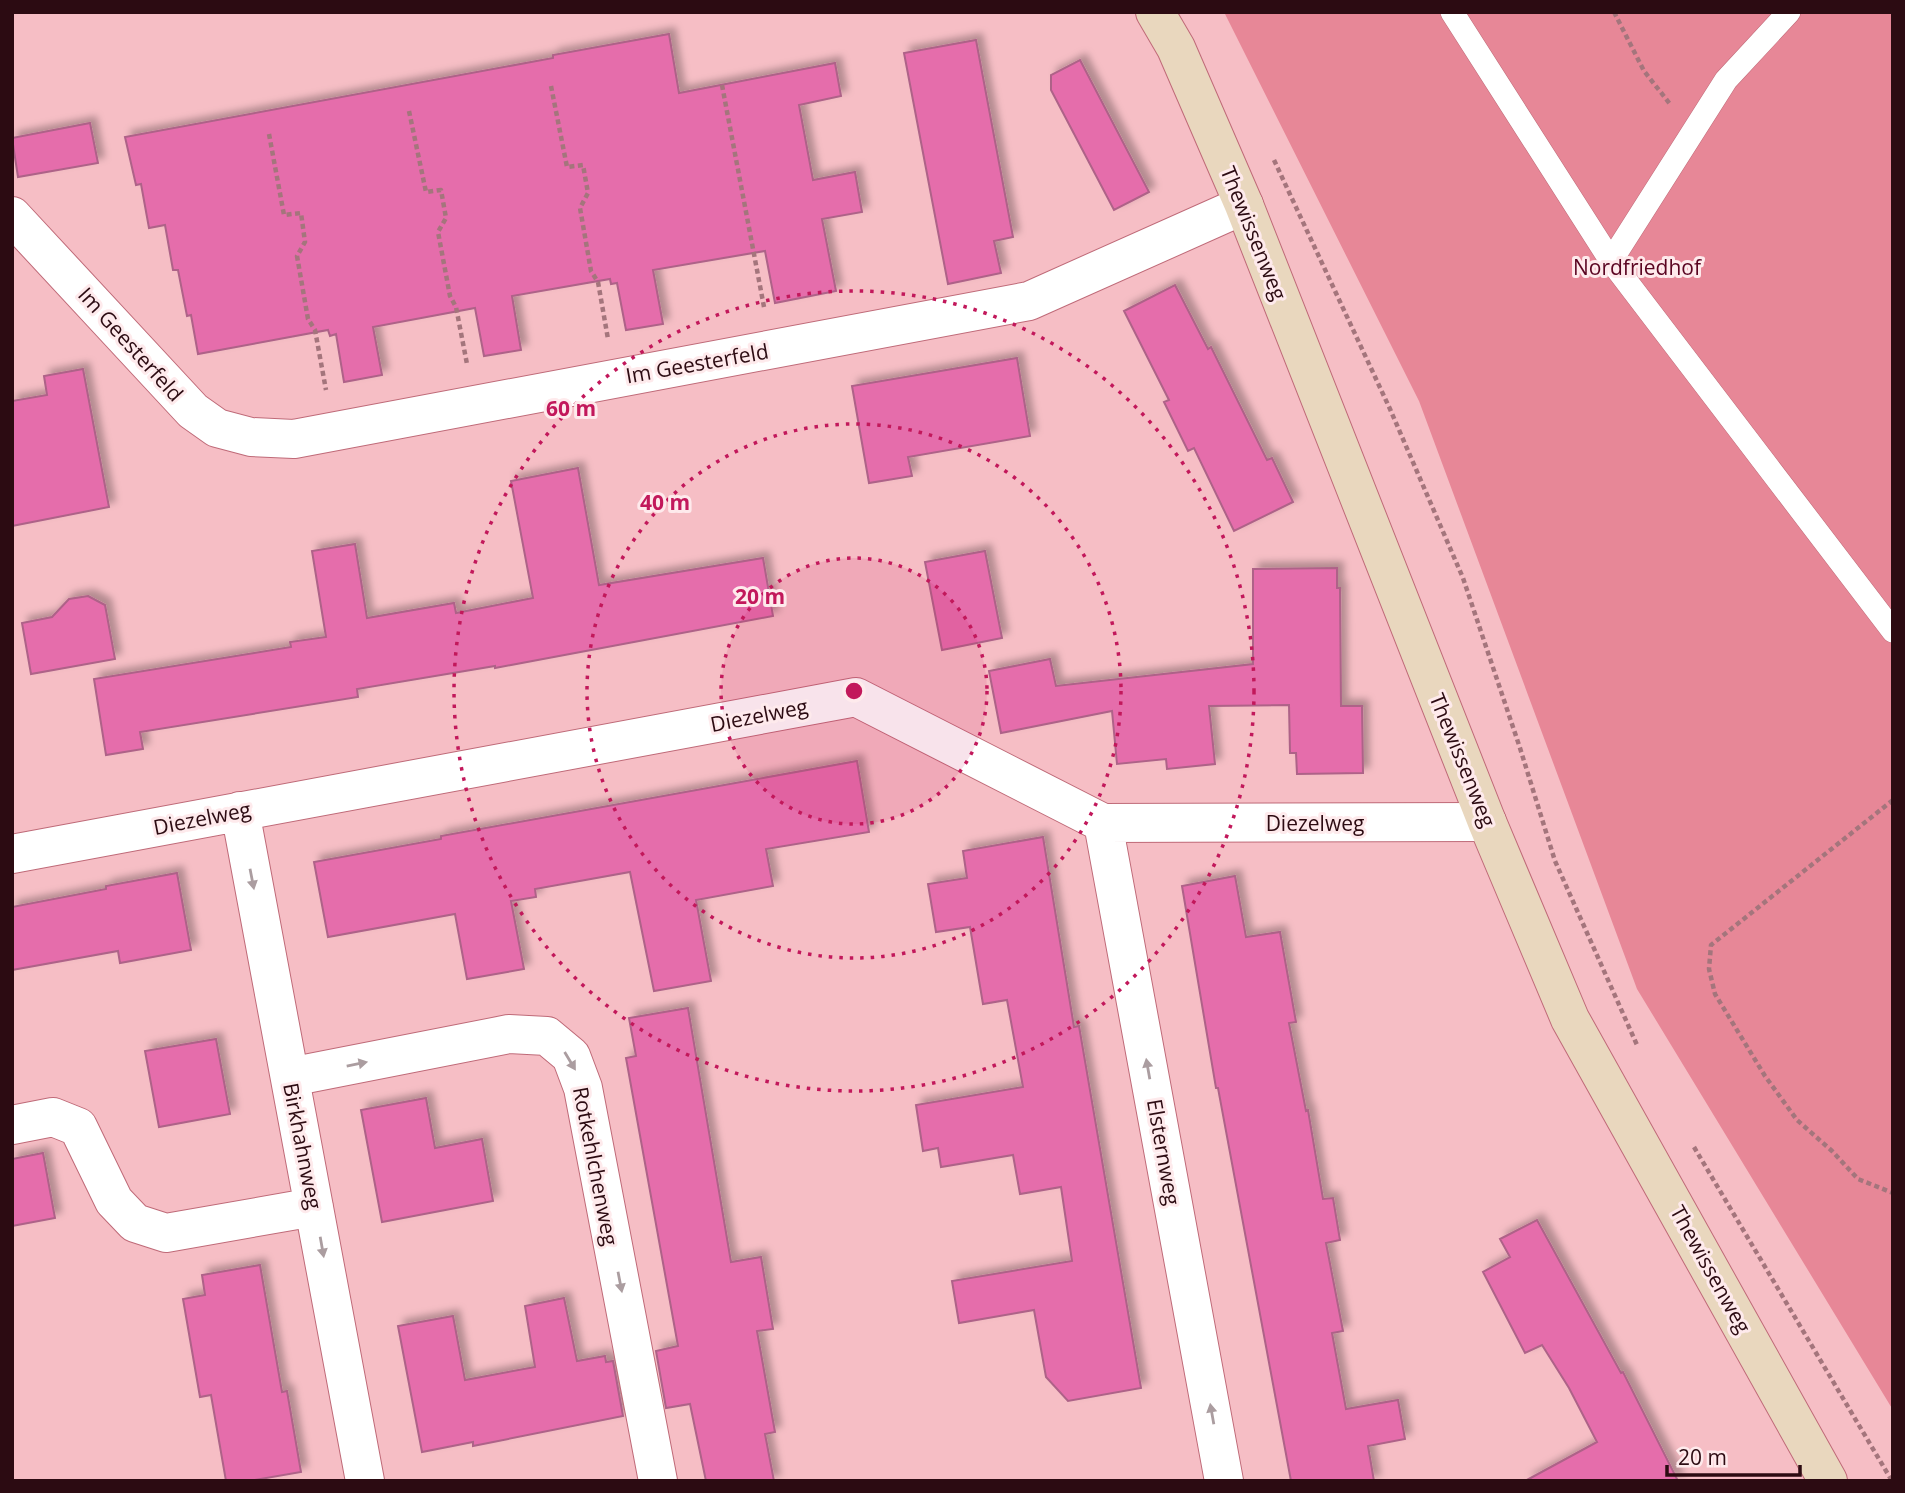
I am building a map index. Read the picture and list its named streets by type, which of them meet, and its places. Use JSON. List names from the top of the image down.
{
  "streets": {
    "street": [
      "Thewissenweg",
      "Im Geesterfeld",
      "Diezelweg",
      "Birkhahnweg",
      "Elsternweg",
      "Rotkehlchenweg"
    ]
  },
  "crossings": [
    ["Thewissenweg", "Im Geesterfeld"],
    ["Thewissenweg", "Diezelweg"],
    ["Diezelweg", "Birkhahnweg"],
    ["Diezelweg", "Elsternweg"],
    ["Birkhahnweg", "Rotkehlchenweg"]
  ],
  "one_way": ["Birkhahnweg", "Elsternweg"],
  "parks": ["Nordfriedhof"],
  "scale_bar": "20 m",
  "rings": ["60 m", "40 m", "20 m"]
}
